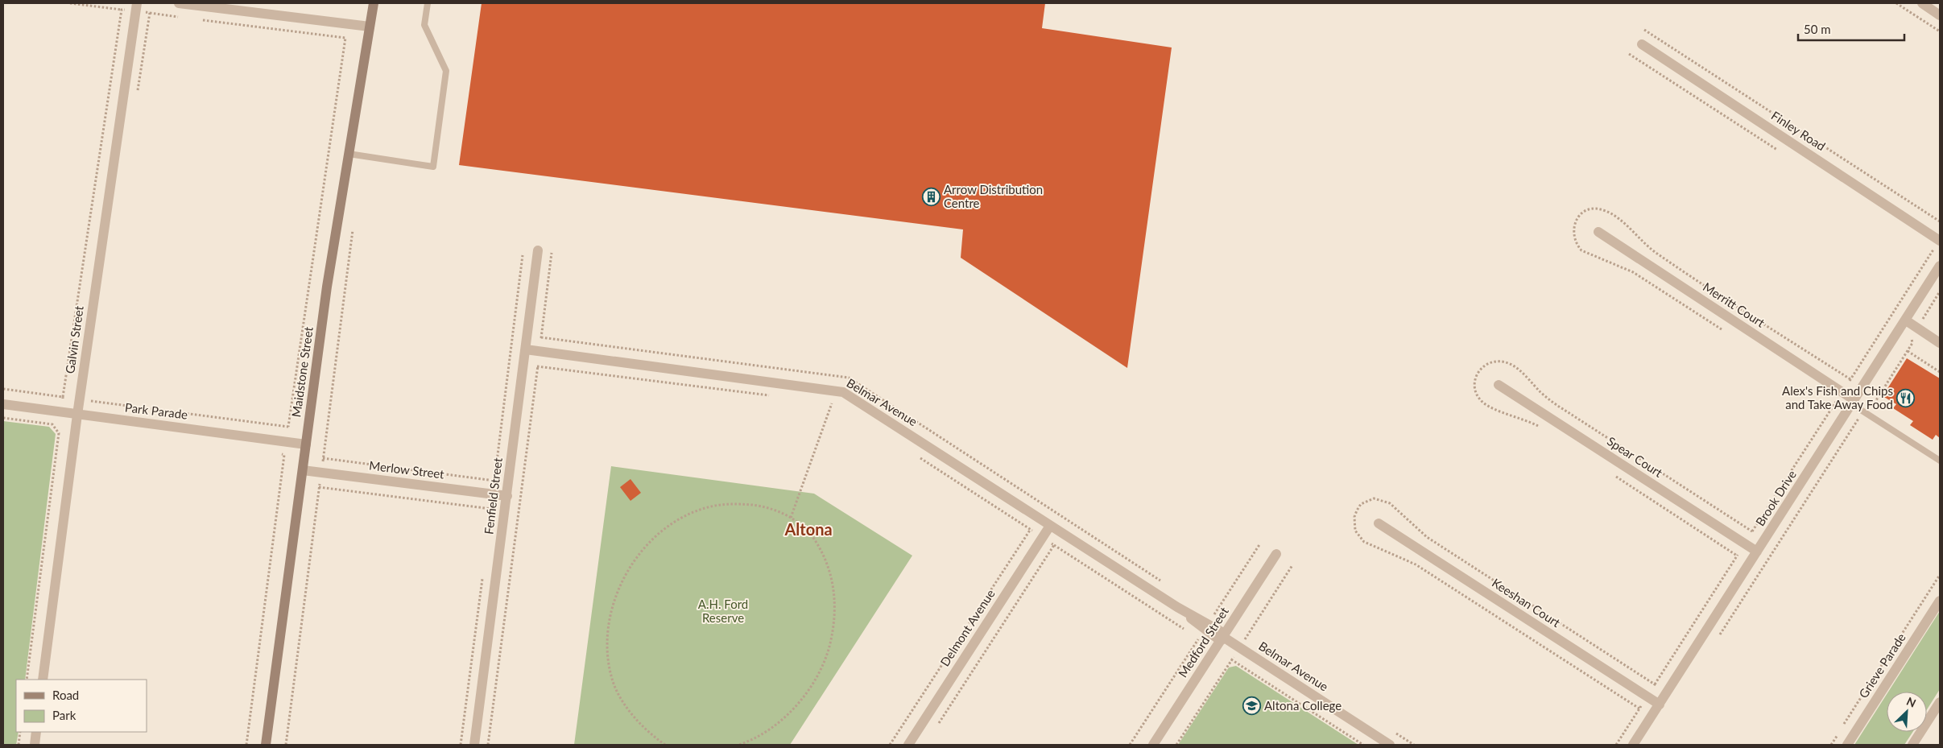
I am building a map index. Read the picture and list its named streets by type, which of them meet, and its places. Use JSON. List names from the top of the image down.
{
  "streets": {
    "main road": ["Maidstone Street"],
    "street": [
      "Finley Road",
      "Merritt Court",
      "Galvin Street",
      "Belmar Avenue",
      "Park Parade",
      "Spear Court",
      "Merlow Street",
      "Fenfield Street",
      "Brook Drive",
      "Keeshan Court",
      "Delmont Avenue",
      "Medford Street",
      "Grieve Parade"
    ]
  },
  "crossings": [
    ["Merritt Court", "Brook Drive"],
    ["Galvin Street", "Park Parade"],
    ["Maidstone Street", "Park Parade"],
    ["Maidstone Street", "Merlow Street"],
    ["Belmar Avenue", "Fenfield Street"],
    ["Belmar Avenue", "Delmont Avenue"],
    ["Belmar Avenue", "Medford Street"],
    ["Spear Court", "Brook Drive"],
    ["Merlow Street", "Fenfield Street"],
    ["Brook Drive", "Keeshan Court"]
  ],
  "districts": ["Altona"],
  "parks": ["A.H. Ford Reserve"],
  "places": {
    "building": ["Arrow Distribution Centre"],
    "restaurant": ["Alex's Fish and Chips and Take Away Food"],
    "school or university": ["Altona College"]
  },
  "legend": ["Road", "Park"],
  "scale_bar": "50 m",
  "north": "top right"
}
